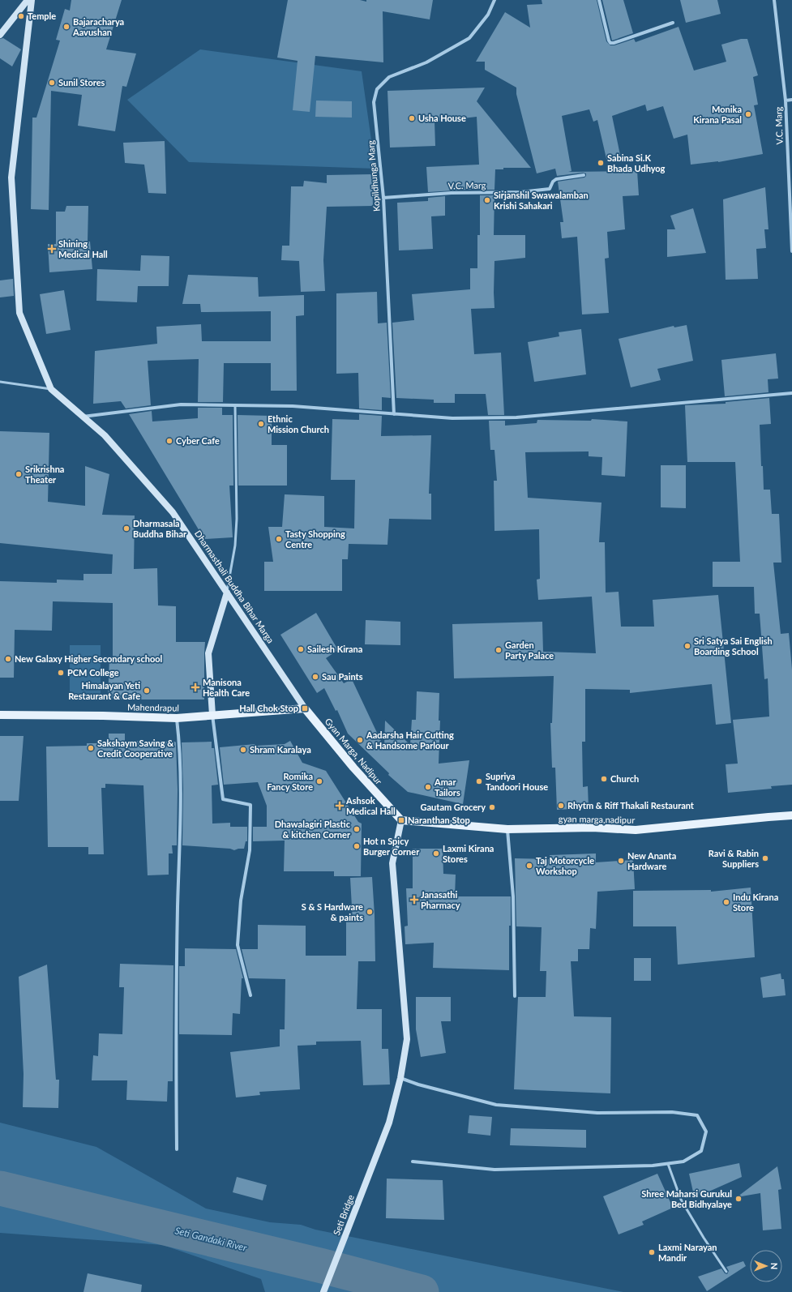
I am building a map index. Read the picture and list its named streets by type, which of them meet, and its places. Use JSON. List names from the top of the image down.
{
  "streets": {
    "main road": [
      "Dharmasthali Buddha Bihar Marga",
      "Mahendrapul",
      "Gyan Marga, Nadipur",
      "gyan marga,nadipur",
      "Seti Bridge"
    ],
    "street": ["V.C. Marg", "Kopildhunga Marg"]
  },
  "crossings": [
    ["V.C. Marg", "Kopildhunga Marg"],
    ["Dharmasthali Buddha Bihar Marga", "Mahendrapul"],
    ["Dharmasthali Buddha Bihar Marga", "Gyan Marga, Nadipur"],
    ["Mahendrapul", "Gyan Marga, Nadipur"],
    ["Gyan Marga, Nadipur", "gyan marga,nadipur"],
    ["Gyan Marga, Nadipur", "Seti Bridge"],
    ["gyan marga,nadipur", "Seti Bridge"]
  ],
  "water": ["Seti Gandaki River"],
  "places": {
    "other": [
      "Temple",
      "Bajaracharya Aavushan",
      "Sunil Stores",
      "Monika Kirana Pasal",
      "Usha House",
      "Sabina Si.K Bhada Udhyog",
      "Sirjanshil Swawalamban Krishi Sahakari",
      "Ethnic Mission Church",
      "Cyber Cafe",
      "Srikrishna Theater",
      "Dharmasala Buddha Bihar",
      "Tasty Shopping Centre",
      "Sri Satya Sai English Boarding School",
      "Sailesh Kirana",
      "Garden Party Palace",
      "New Galaxy Higher Secondary school",
      "PCM College",
      "Sau Paints",
      "Himalayan Yeti Restaurant & Cafe",
      "Aadarsha Hair Cutting & Handsome Parlour",
      "Sakshaym Saving & Credit Cooperative",
      "Shram Karalaya",
      "Church",
      "Romika Fancy Store",
      "Supriya Tandoori House",
      "Amar Tailors",
      "Rhytm & Riff Thakali Restaurant",
      "Gautam Grocery",
      "Dhawalagiri Plastic & kitchen Corner",
      "Hot n Spicy Burger Corner",
      "Laxmi Kirana Stores",
      "Ravi & Rabin Suppliers",
      "New Ananta Hardware",
      "Taj Motorcycle Workshop",
      "Indu Kirana Store",
      "S & S Hardware & paints",
      "Shree Maharsi Gurukul Bed Bidhyalaye",
      "Laxmi Narayan Mandir"
    ],
    "health": [
      "Shining Medical Hall",
      "Manisona Health Care",
      "Ashsok Medical Hall",
      "Janasathi Pharmacy"
    ],
    "transit": ["Hall Chok Stop", "Naranthan Stop"]
  },
  "north": "right"
}
